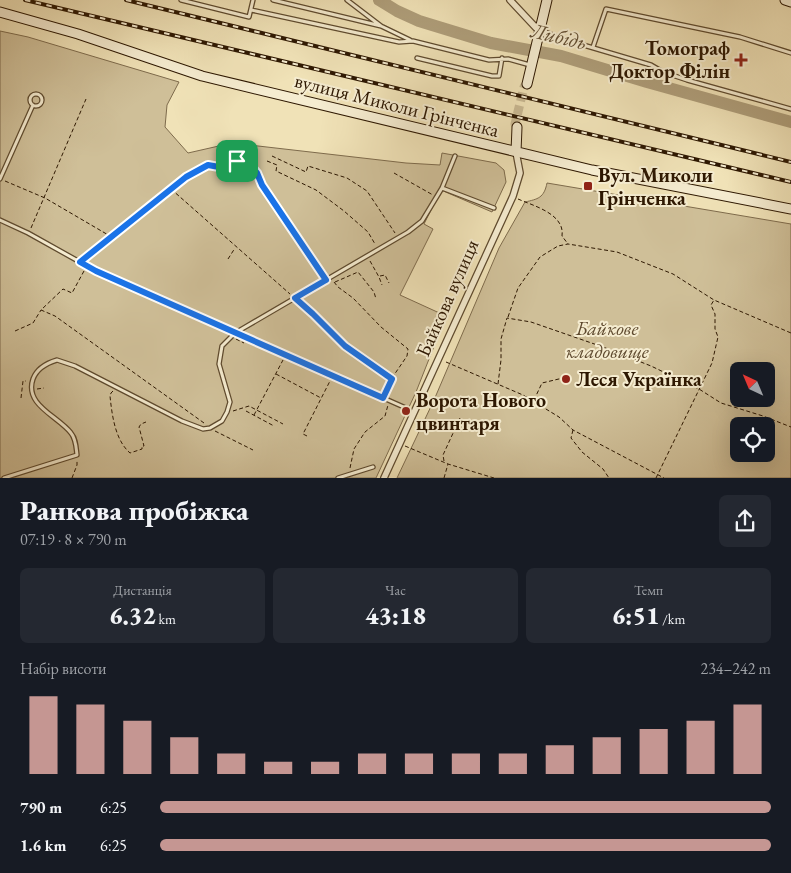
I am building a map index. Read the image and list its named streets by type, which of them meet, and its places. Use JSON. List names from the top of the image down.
{
  "streets": {
    "main road": ["вулиця Миколи Грінченка", "Байкова вулиця"]
  },
  "crossings": [
    ["вулиця Миколи Грінченка", "Байкова вулиця"]
  ],
  "water": ["Либідь"],
  "parks": ["Байкове кладовище"],
  "places": {
    "health": ["Томограф Доктор Філін"],
    "transit": ["Вул. Миколи Грінченка"],
    "other": ["Леся Українка", "Ворота Нового цвинтаря"]
  },
  "north": "top left",
  "page": {
    "heading": ["Ранкова пробіжка", "07:19 · 8 × 790 m"],
    "stats": [
      ["Дистанція", "6.32 km"],
      ["Час", "43:18"],
      ["Темп", "6:51 /km"]
    ],
    "chart": ["Набір висоти", "234–242 m"],
    "list": [
      {
        "name": "790 m",
        "note": "6:25"
      },
      {
        "name": "1.6 km",
        "note": "6:25"
      }
    ]
  }
}
